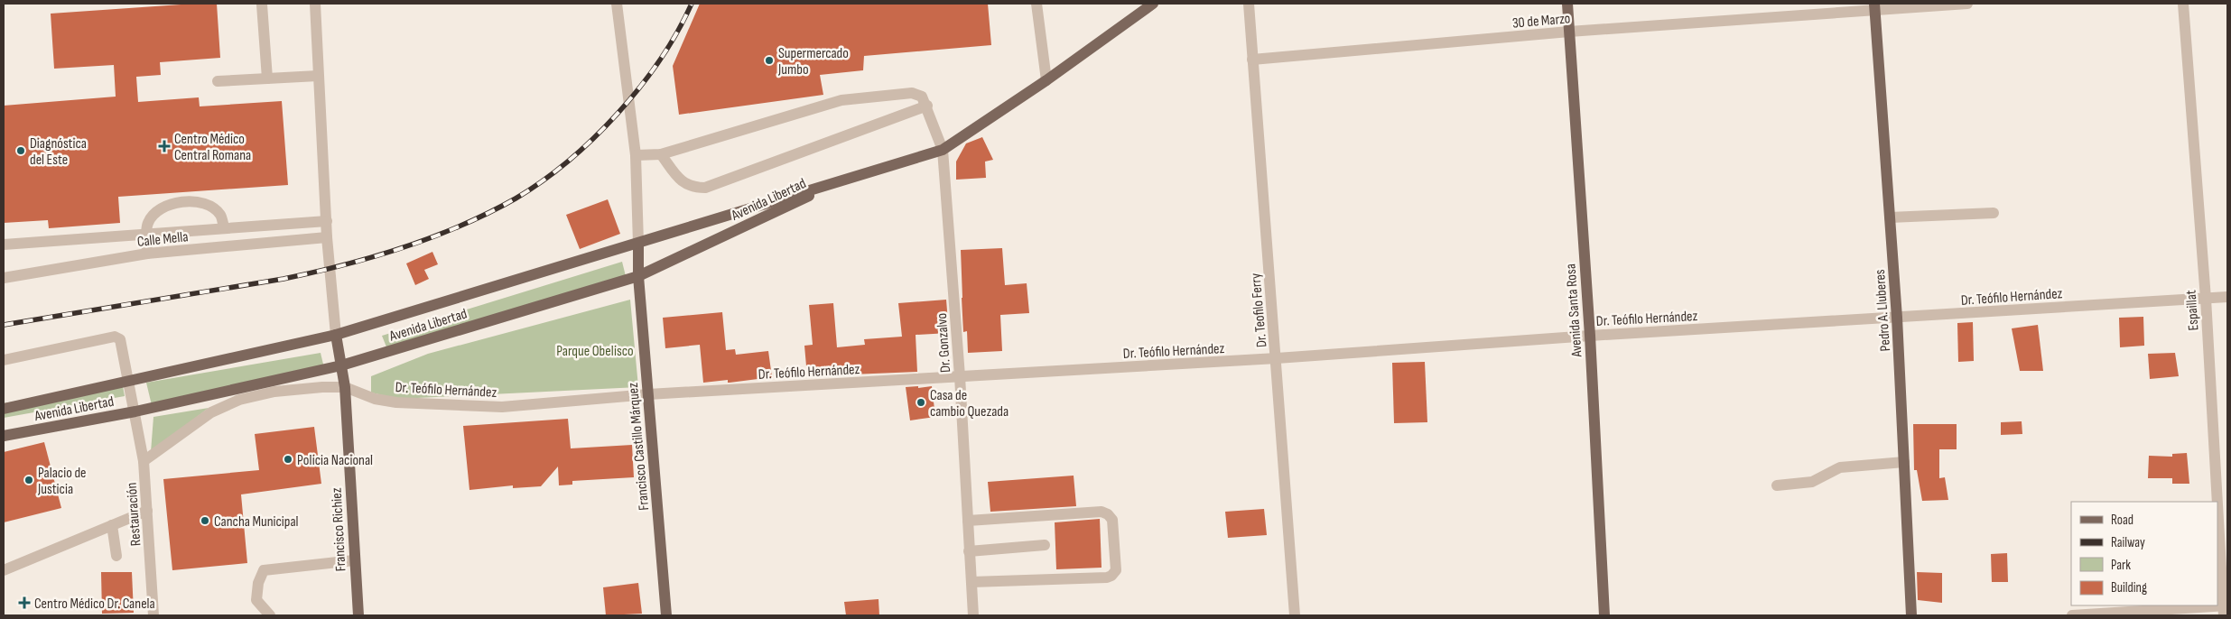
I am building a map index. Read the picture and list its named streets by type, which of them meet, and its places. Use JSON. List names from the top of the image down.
{
  "streets": {
    "main road": [
      "Avenida Libertad",
      "Avenida Santa Rosa",
      "Pedro A. Lluberes",
      "Francisco Castillo Márquez",
      "Francisco Richiez"
    ],
    "street": [
      "30 de Marzo",
      "Calle Mella",
      "Dr. Teófilo Hernández",
      "Dr. Teofilo Ferry",
      "Espaillat",
      "Dr. Gonzalvo",
      "Restauración"
    ]
  },
  "crossings": [
    ["30 de Marzo", "Dr. Teofilo Ferry"],
    ["30 de Marzo", "Avenida Santa Rosa"],
    ["30 de Marzo", "Pedro A. Lluberes"],
    ["Avenida Libertad", "Dr. Gonzalvo"],
    ["Avenida Libertad", "Francisco Castillo Márquez"],
    ["Avenida Libertad", "Restauración"],
    ["Avenida Libertad", "Francisco Richiez"],
    ["Dr. Teófilo Hernández", "Dr. Teofilo Ferry"],
    ["Dr. Teófilo Hernández", "Avenida Santa Rosa"],
    ["Dr. Teófilo Hernández", "Pedro A. Lluberes"],
    ["Dr. Teófilo Hernández", "Espaillat"],
    ["Dr. Teófilo Hernández", "Dr. Gonzalvo"],
    ["Dr. Teófilo Hernández", "Francisco Castillo Márquez"],
    ["Dr. Teófilo Hernández", "Restauración"],
    ["Dr. Teófilo Hernández", "Francisco Richiez"]
  ],
  "parks": ["Parque Obelisco"],
  "places": {
    "other": [
      "Supermercado Jumbo",
      "Diagnóstica del Este",
      "Casa de cambio Quezada",
      "Policia Nacional",
      "Palacio de Justicia",
      "Cancha Municipal"
    ],
    "health": ["Centro Médico Central Romana", "Centro Médico Dr. Canela"]
  },
  "legend": [
    "Road",
    "Railway",
    "Park",
    "Building"
  ]
}
